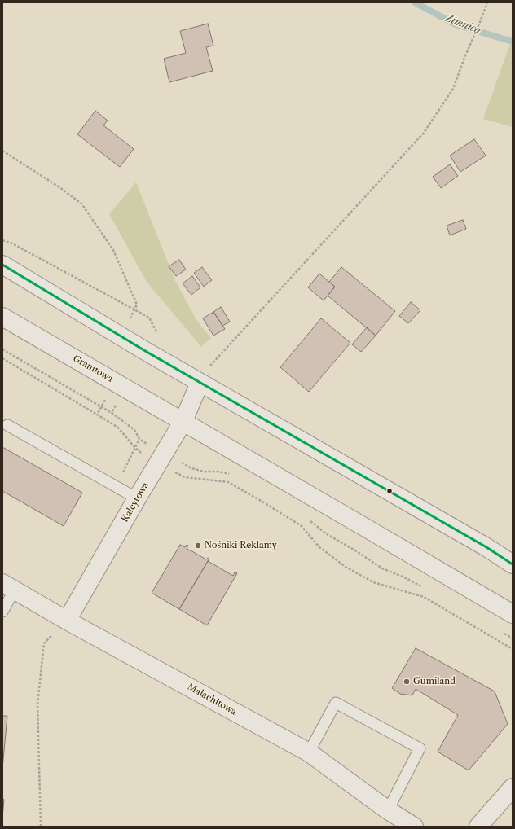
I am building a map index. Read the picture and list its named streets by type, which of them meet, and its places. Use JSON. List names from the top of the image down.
{
  "streets": {
    "street": ["Granitowa", "Kalcytowa", "Malachitowa"]
  },
  "crossings": [
    ["Granitowa", "Kalcytowa"],
    ["Kalcytowa", "Malachitowa"]
  ],
  "water": ["Zimnica"],
  "places": ["Nośniki Reklamy", "Gumiland"]
}
